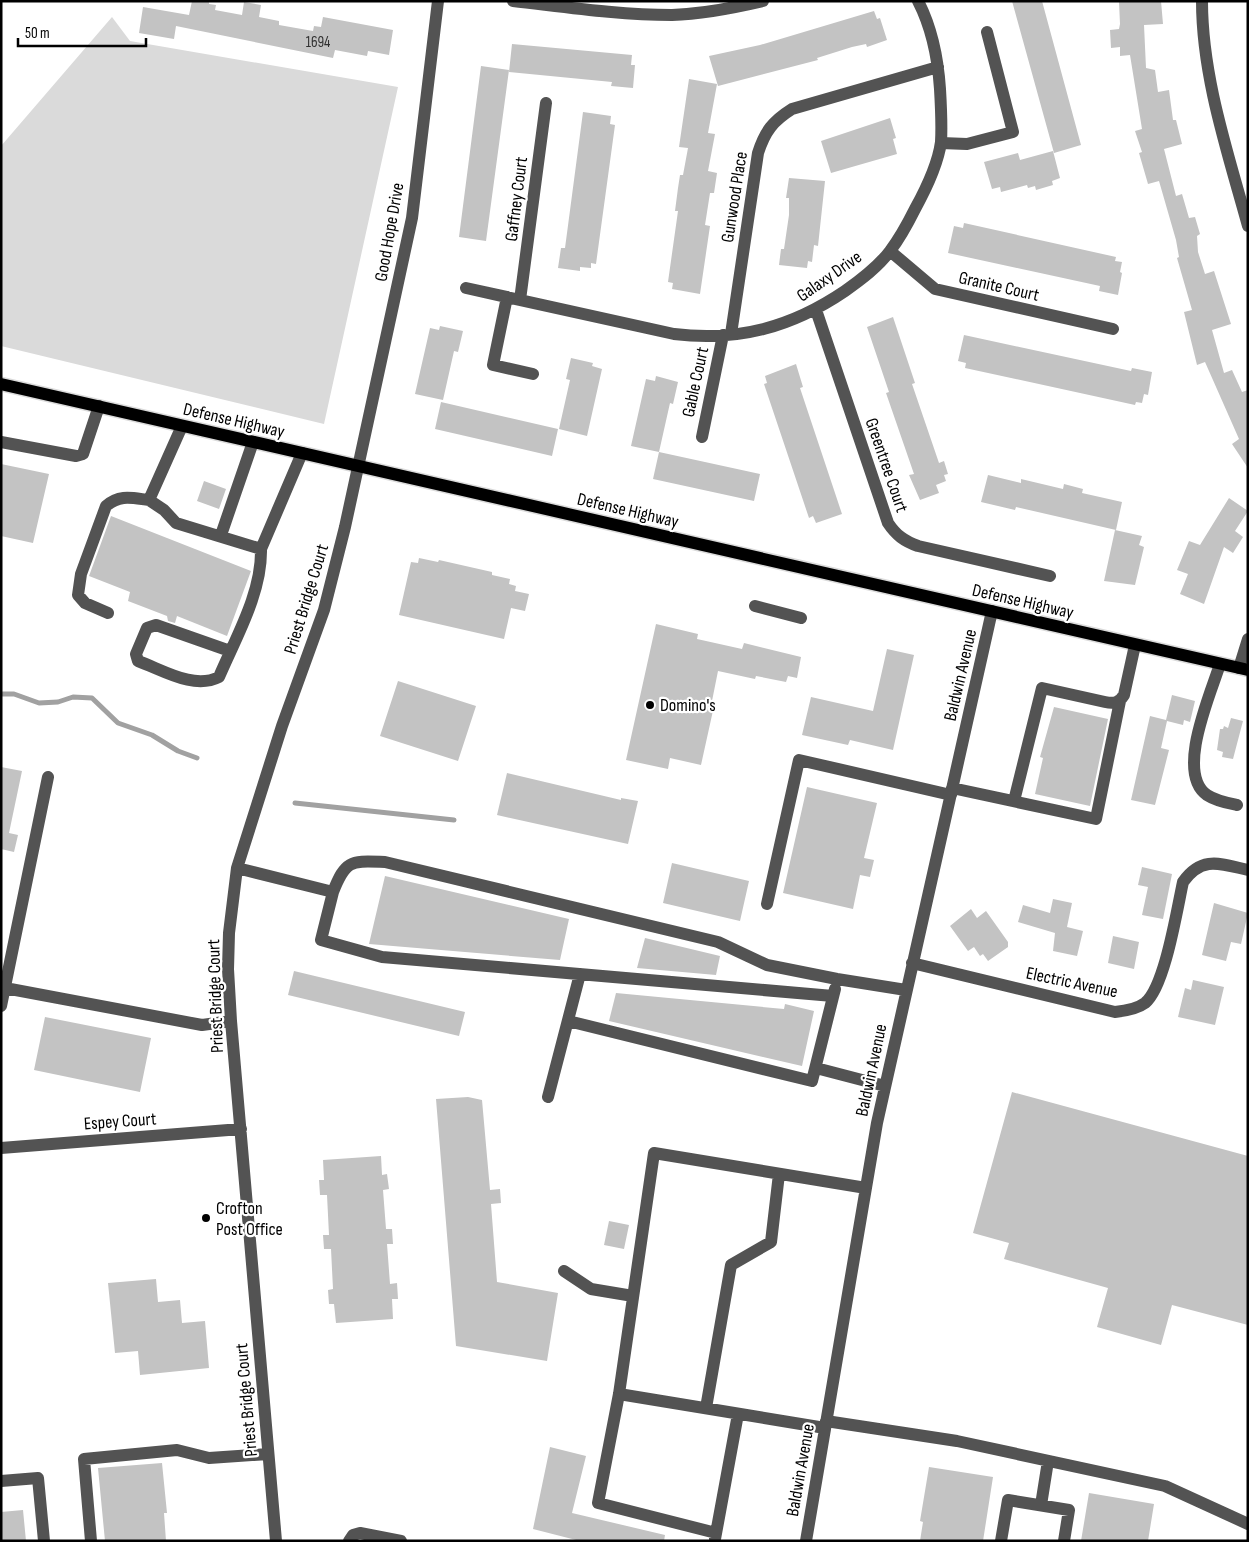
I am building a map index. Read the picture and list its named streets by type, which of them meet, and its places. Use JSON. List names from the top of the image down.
{
  "streets": {
    "main road": ["Defense Highway"],
    "street": [
      "Gunwood Place",
      "Gaffney Court",
      "Good Hope Drive",
      "Galaxy Drive",
      "Granite Court",
      "Gable Court",
      "Greentree Court",
      "Priest Bridge Court",
      "Baldwin Avenue",
      "Electric Avenue",
      "Espey Court"
    ]
  },
  "crossings": [
    ["Gunwood Place", "Galaxy Drive"],
    ["Gunwood Place", "Gable Court"],
    ["Gaffney Court", "Galaxy Drive"],
    ["Good Hope Drive", "Defense Highway"],
    ["Good Hope Drive", "Priest Bridge Court"],
    ["Galaxy Drive", "Granite Court"],
    ["Galaxy Drive", "Gable Court"],
    ["Galaxy Drive", "Greentree Court"],
    ["Defense Highway", "Priest Bridge Court"],
    ["Defense Highway", "Baldwin Avenue"],
    ["Priest Bridge Court", "Espey Court"],
    ["Baldwin Avenue", "Electric Avenue"]
  ],
  "places": ["Domino's", "Crofton Post Office"],
  "house_numbers": ["1694"],
  "scale_bar": "50 m"
}
